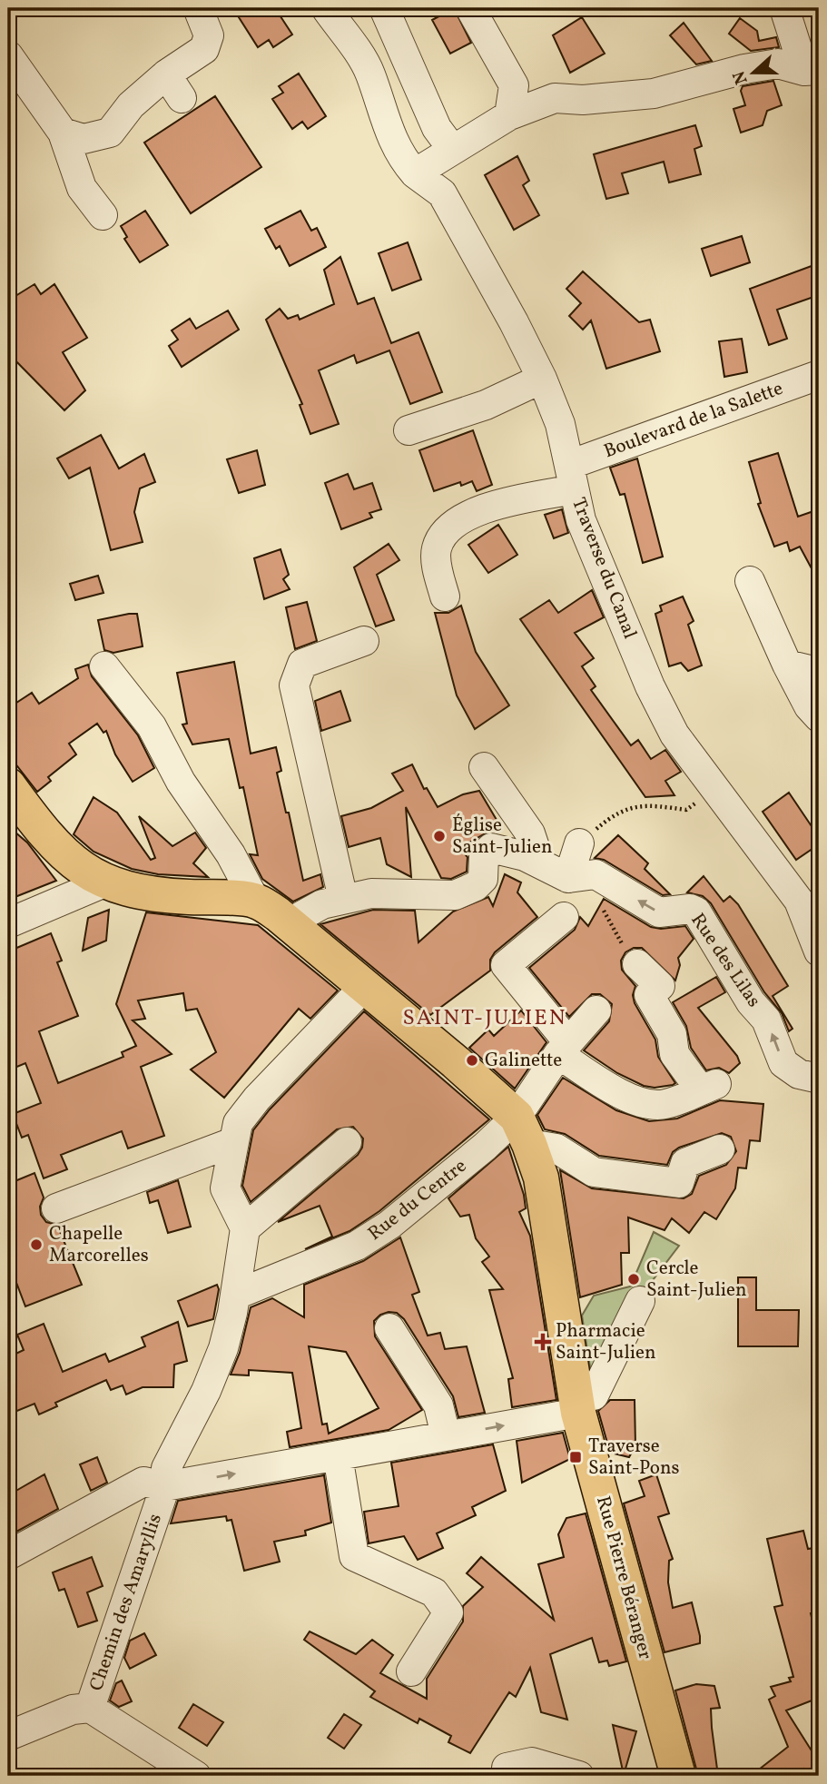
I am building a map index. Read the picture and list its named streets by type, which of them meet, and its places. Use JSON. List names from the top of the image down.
{
  "streets": {
    "main road": ["Rue Pierre Béranger"],
    "street": [
      "Boulevard de la Salette",
      "Traverse du Canal",
      "Rue des Lilas",
      "Rue du Centre",
      "Chemin des Amaryllis"
    ]
  },
  "crossings": [
    ["Boulevard de la Salette", "Traverse du Canal"],
    ["Rue du Centre", "Rue Pierre Béranger"],
    ["Rue du Centre", "Chemin des Amaryllis"]
  ],
  "one_way": ["Rue des Lilas"],
  "districts": ["SAINT-JULIEN"],
  "places": {
    "other": [
      "Église Saint-Julien",
      "Galinette",
      "Chapelle Marcorelles",
      "Cercle Saint-Julien"
    ],
    "health": ["Pharmacie Saint-Julien"],
    "transit": ["Traverse Saint-Pons"]
  },
  "north": "left"
}
